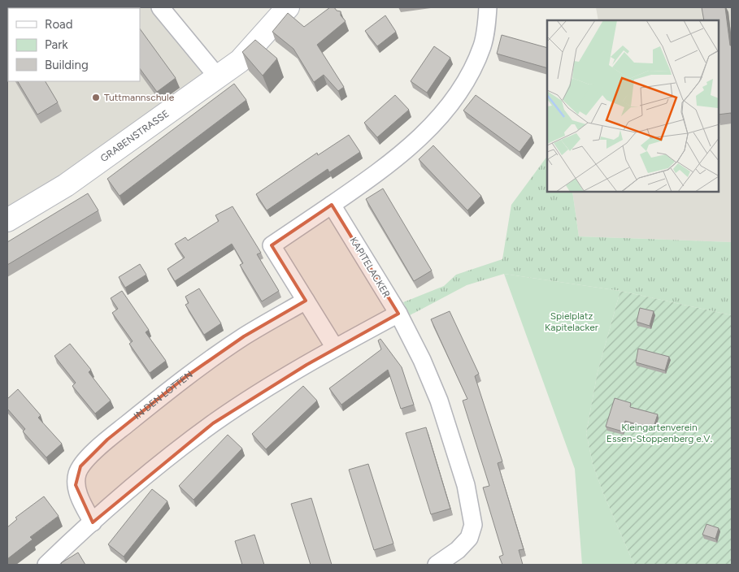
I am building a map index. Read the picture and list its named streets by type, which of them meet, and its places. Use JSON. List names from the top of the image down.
{
  "streets": {
    "street": ["GRABENSTRASSE", "KAPITELACKER", "IN DEN LOTTEN"]
  },
  "parks": ["Spielplatz Kapitelacker", "Kleingartenverein Essen-Stoppenberg e.V."],
  "places": ["Tuttmannschule"],
  "legend": ["Road", "Park", "Building"]
}
